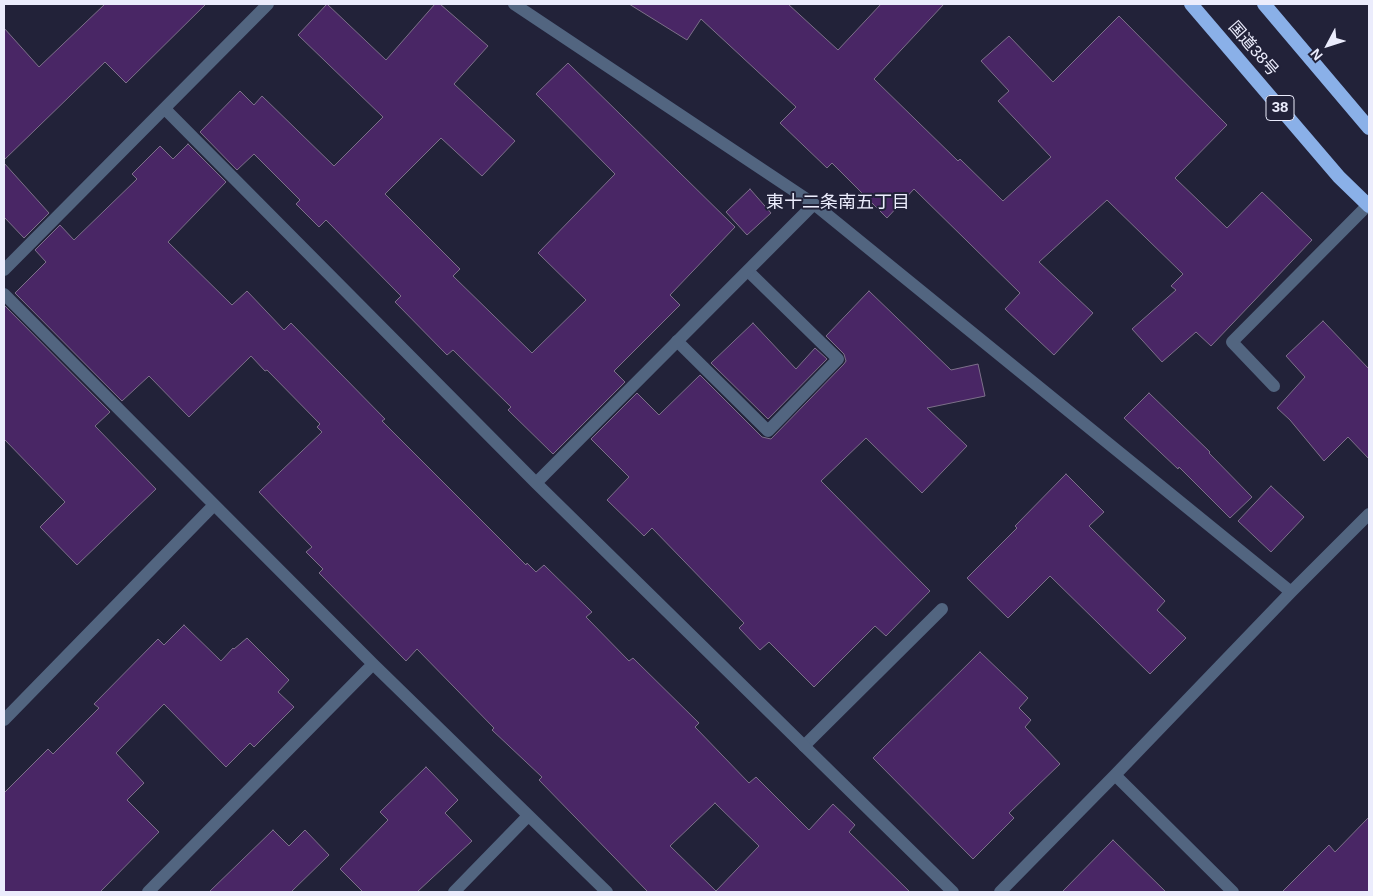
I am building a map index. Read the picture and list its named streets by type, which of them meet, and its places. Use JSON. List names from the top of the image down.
{
  "streets": {
    "highway": ["国道38号", "38"]
  },
  "districts": ["東十二条南五丁目"],
  "north": "bottom left"
}
